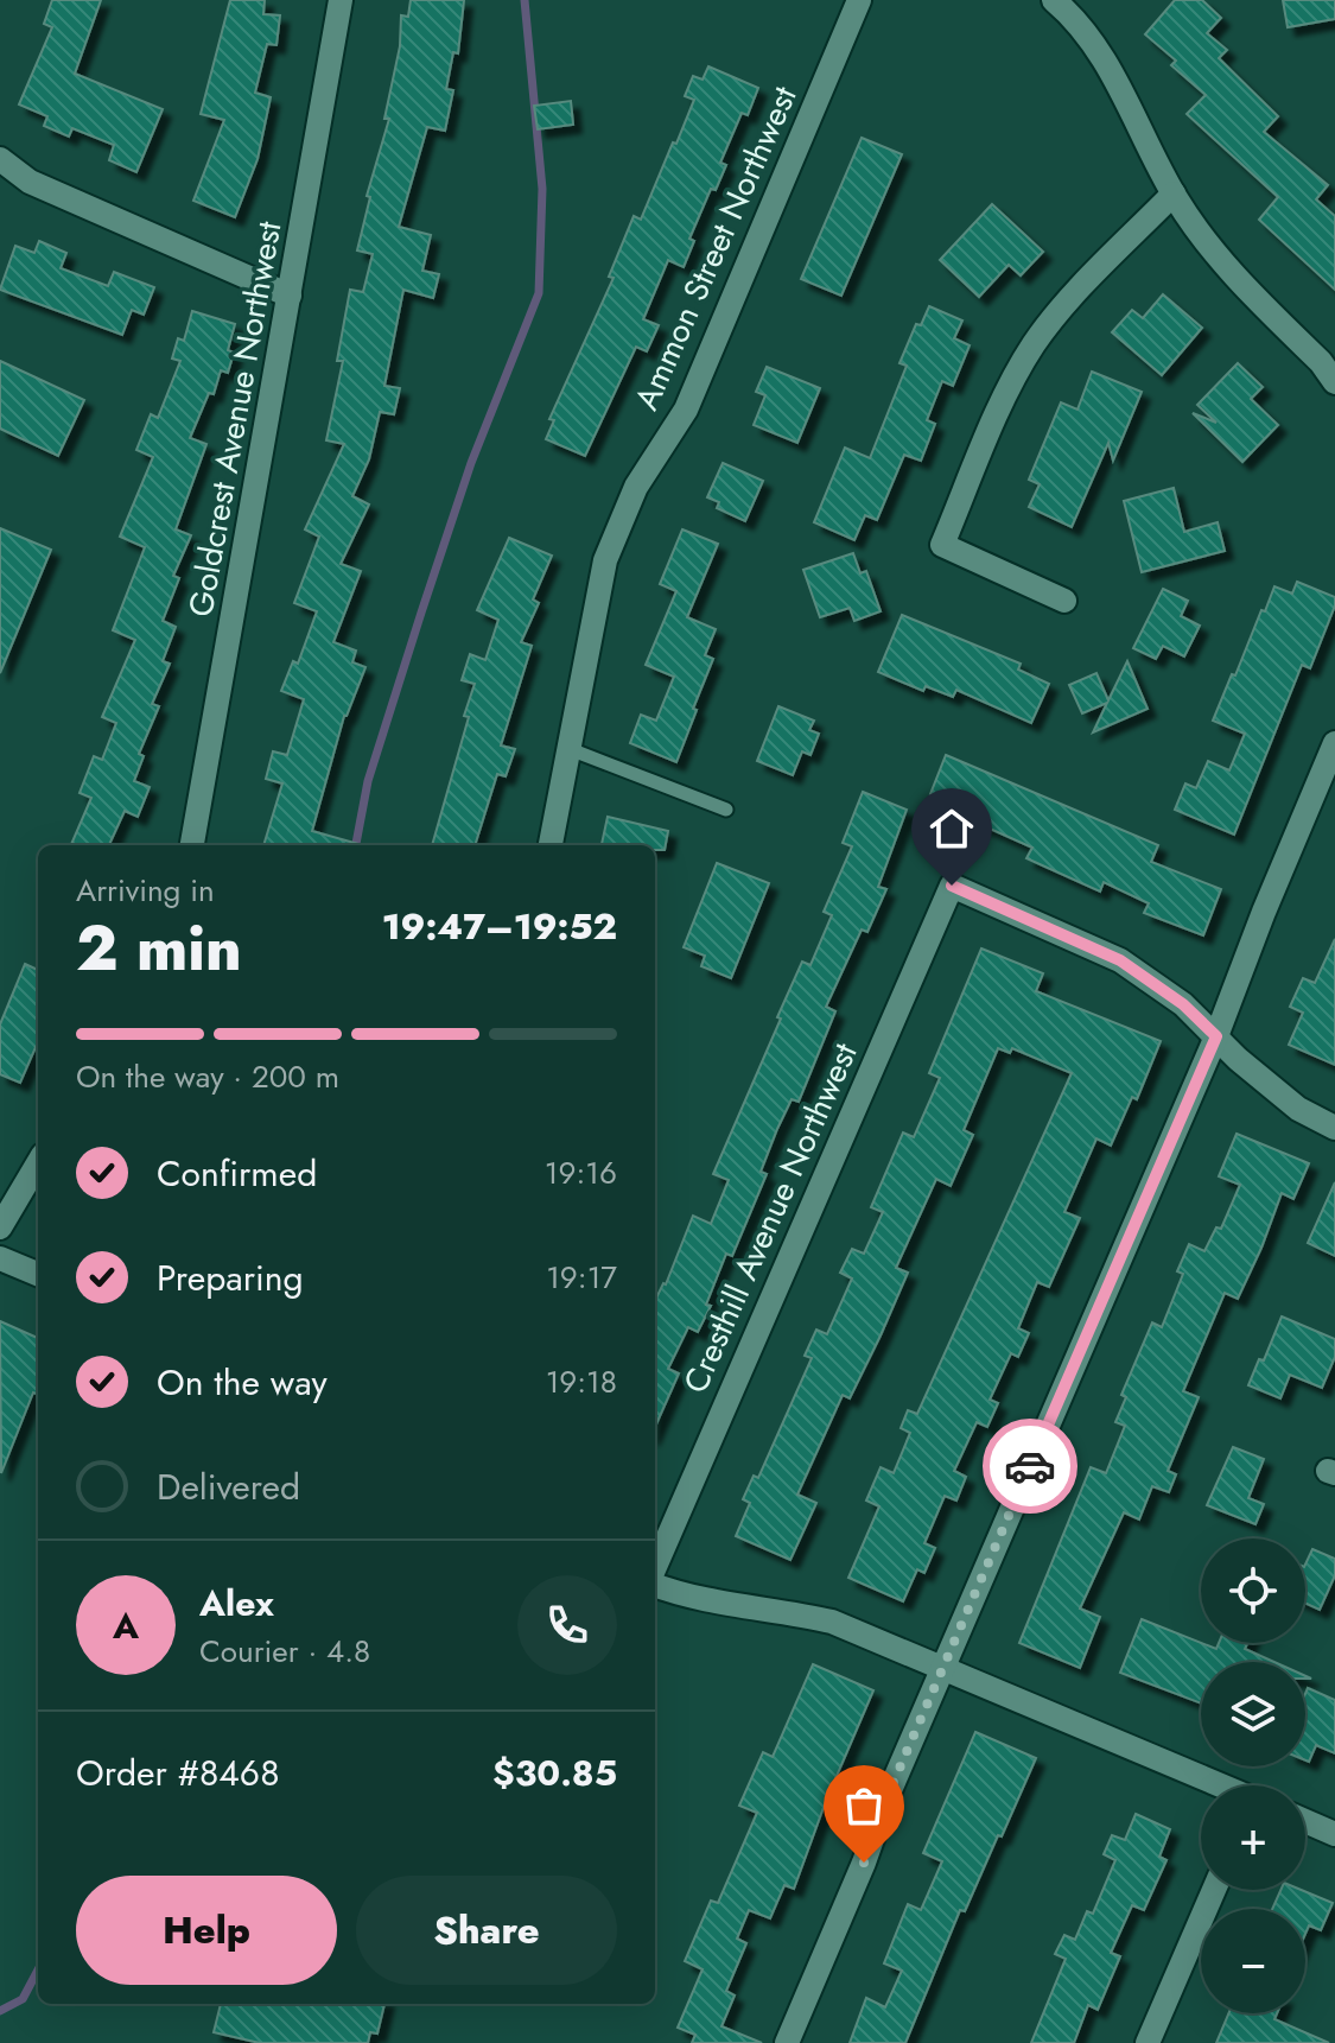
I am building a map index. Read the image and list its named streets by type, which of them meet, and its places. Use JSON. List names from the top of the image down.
{
  "streets": {
    "street": ["Ammon Street Northwest", "Goldcrest Avenue Northwest", "Cresthill Avenue Northwest"]
  },
  "page": {
    "heading": ["2 min", "Arriving in", "19:47–19:52"],
    "panel": [
      "Alex",
      "Courier · 4.8",
      "Order #8468",
      "$30.85"
    ],
    "bar": "On the way · 200 m",
    "list": [
      ["Confirmed", "19:16"],
      ["Preparing", "19:17"],
      ["On the way", "19:18"],
      "Delivered"
    ],
    "map_buttons": ["+", "−"],
    "round": "A",
    "buttons": ["Help", "Share"]
  }
}
